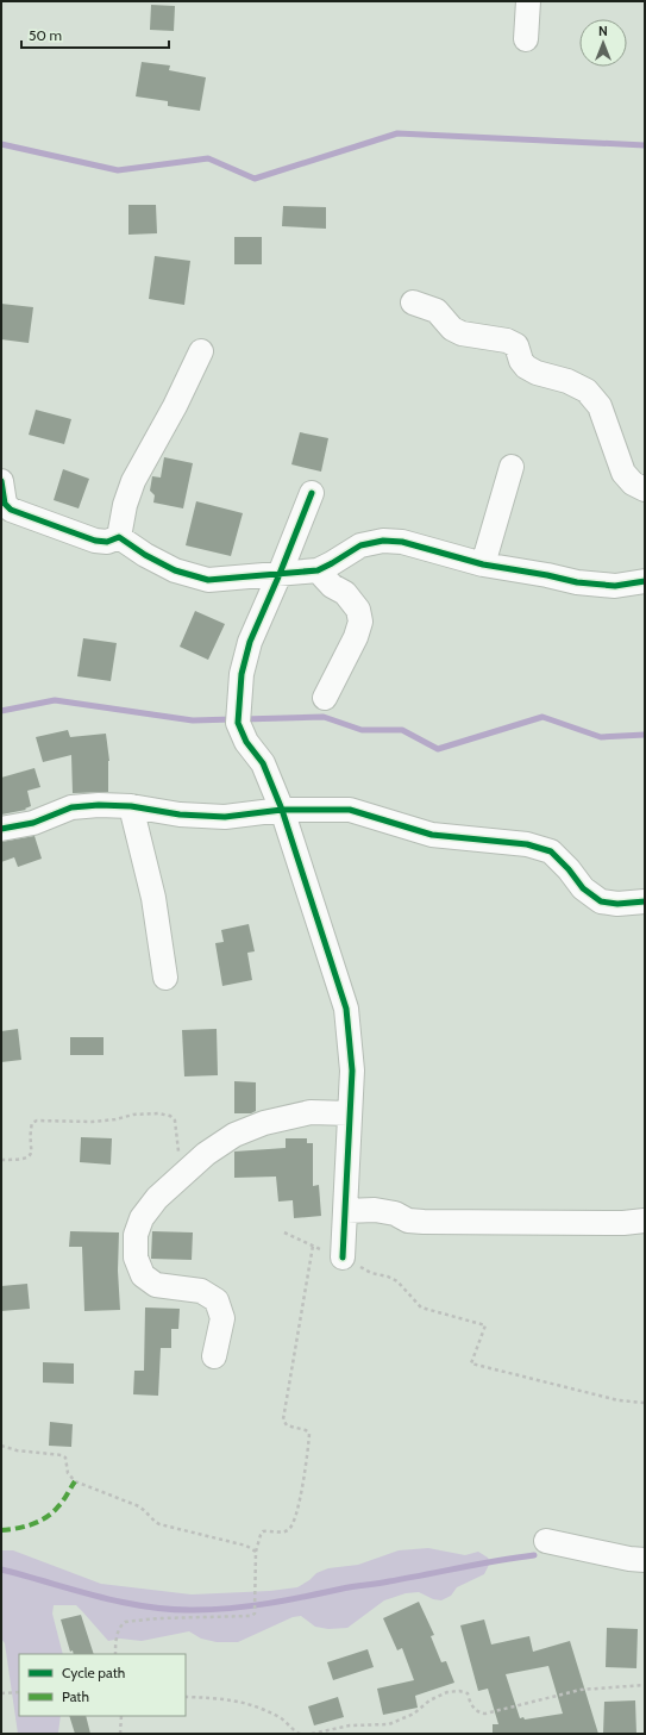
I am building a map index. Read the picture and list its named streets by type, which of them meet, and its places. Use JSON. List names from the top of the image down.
{
  "legend": ["Cycle path", "Path"],
  "scale_bar": "50 m",
  "north": "top"
}
